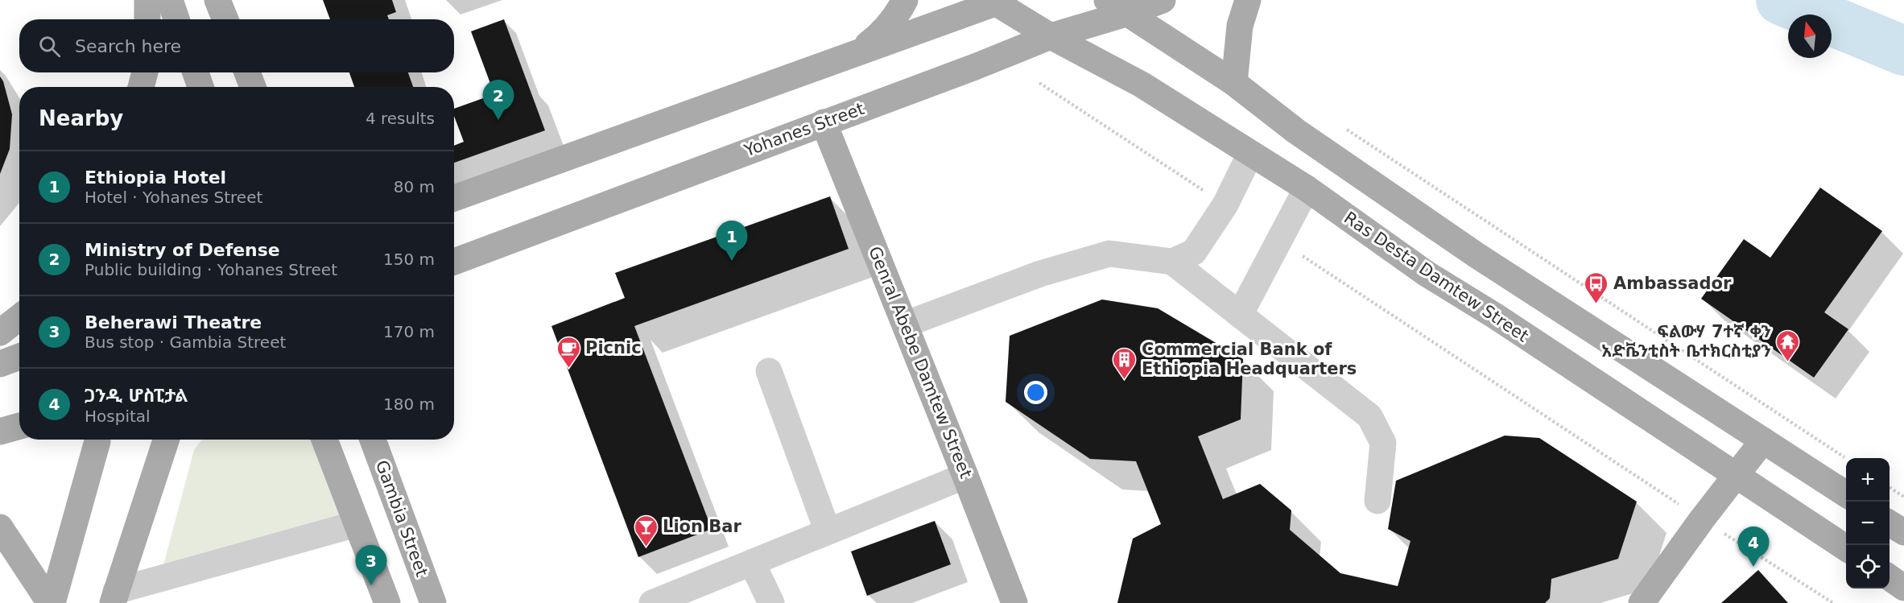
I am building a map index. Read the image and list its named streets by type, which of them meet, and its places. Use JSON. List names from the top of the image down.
{
  "streets": {
    "main road": [
      "Yohanes Street",
      "Ras Desta Damtew Street",
      "Genral Abebe Damtew Street",
      "Gambia Street"
    ]
  },
  "crossings": [
    ["Yohanes Street", "Ras Desta Damtew Street"],
    ["Yohanes Street", "Genral Abebe Damtew Street"]
  ],
  "places": {
    "bus stop": ["Ambassador"],
    "temple": ["ፍልውሃ 7ተኛ ቀን አድቬንቲስት ቤተክርስቲያን"],
    "cafe": ["Picnic"],
    "building": ["Commercial Bank of Ethiopia Headquarters"],
    "bar": ["Lion Bar"]
  },
  "north": "top",
  "page": {
    "search": "Search here",
    "pins": [
      "2",
      "1",
      "4",
      "3"
    ],
    "heading": ["Nearby", "4 results"],
    "list": [
      {
        "mark": "1",
        "name": "Ethiopia Hotel",
        "note": "Hotel · Yohanes Street",
        "value": "80 m"
      },
      {
        "mark": "2",
        "name": "Ministry of Defense",
        "note": "Public building · Yohanes Street",
        "value": "150 m"
      },
      {
        "mark": "3",
        "name": "Beherawi Theatre",
        "note": "Bus stop · Gambia Street",
        "value": "170 m"
      },
      {
        "mark": "4",
        "name": "ጋንዲ ሆስፒታል",
        "note": "Hospital",
        "value": "180 m"
      }
    ],
    "map_buttons": ["+", "−"]
  }
}
